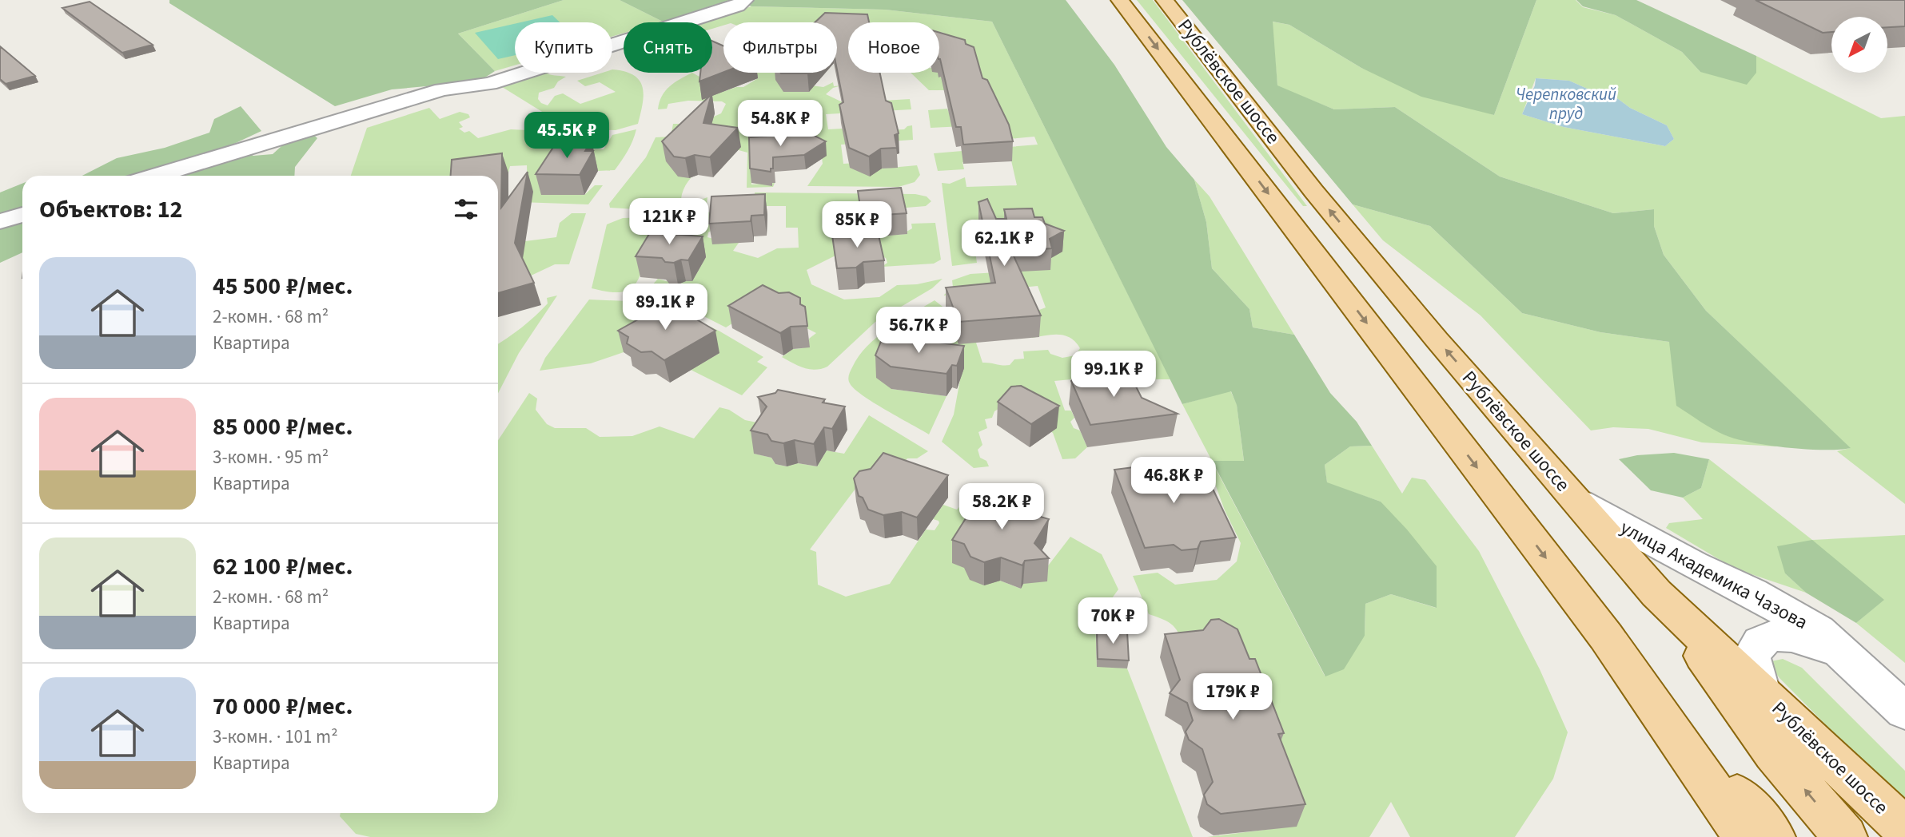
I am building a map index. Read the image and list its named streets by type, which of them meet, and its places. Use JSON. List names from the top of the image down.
{
  "streets": {
    "main road": ["Рублёвское шоссе"],
    "street": ["улица Академика Чазова"]
  },
  "crossings": [
    ["Рублёвское шоссе", "улица Академика Чазова"]
  ],
  "water": ["Черепковский пруд"],
  "north": "bottom left",
  "page": {
    "chip": [
      "Купить",
      "Снять",
      "Фильтры",
      "Новое"
    ],
    "price": [
      "54.8K ₽",
      "45.5K ₽",
      "121K ₽",
      "85K ₽",
      "62.1K ₽",
      "89.1K ₽",
      "56.7K ₽",
      "99.1K ₽",
      "46.8K ₽",
      "58.2K ₽",
      "70K ₽",
      "179K ₽"
    ],
    "heading": "Объектов: 12",
    "list": [
      {
        "name": "45 500 ₽/мес.",
        "note": "2-комн. · 68 m² · Квартира"
      },
      {
        "name": "85 000 ₽/мес.",
        "note": "3-комн. · 95 m² · Квартира"
      },
      {
        "name": "62 100 ₽/мес.",
        "note": "2-комн. · 68 m² · Квартира"
      },
      {
        "name": "70 000 ₽/мес.",
        "note": "3-комн. · 101 m² · Квартира"
      }
    ]
  }
}
